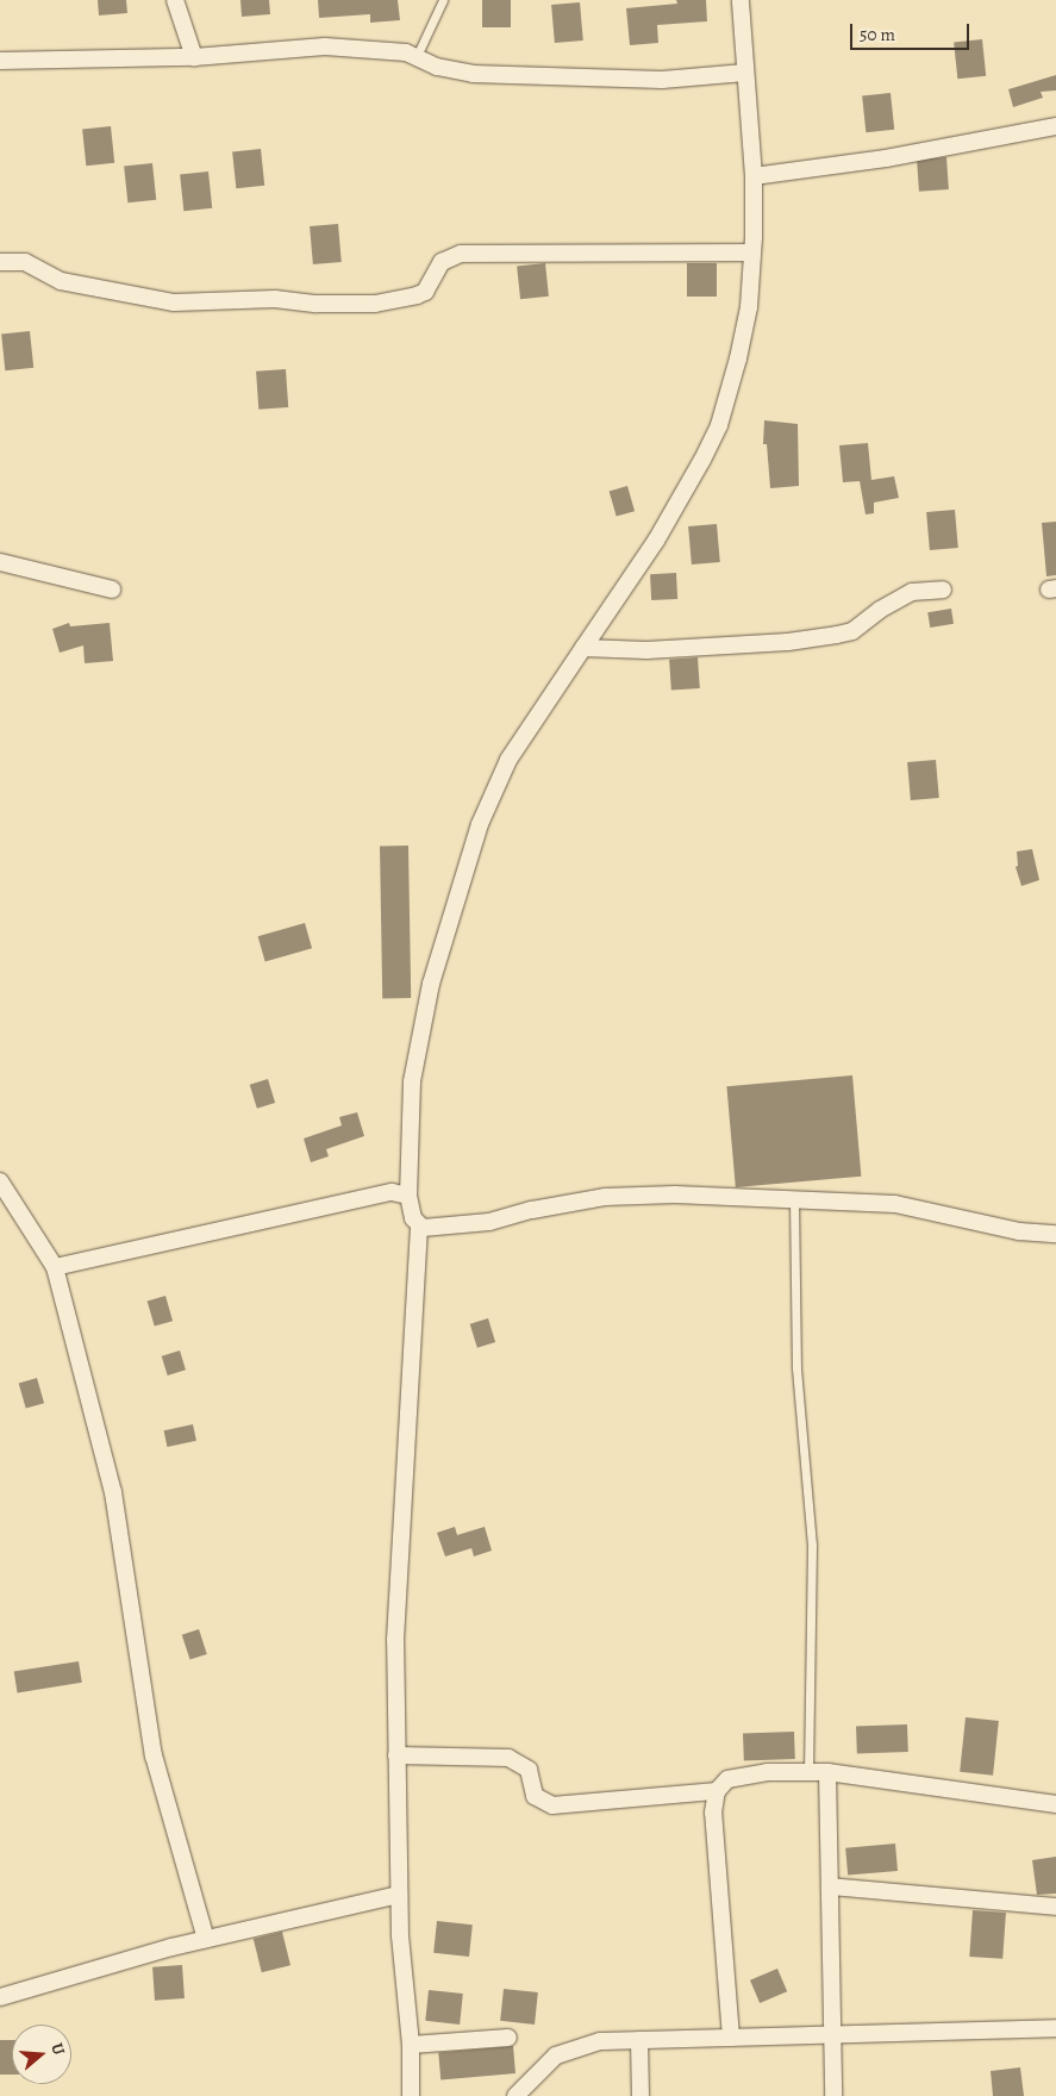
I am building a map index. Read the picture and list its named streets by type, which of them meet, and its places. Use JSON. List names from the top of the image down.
{
  "scale_bar": "50 m",
  "north": "right"
}
